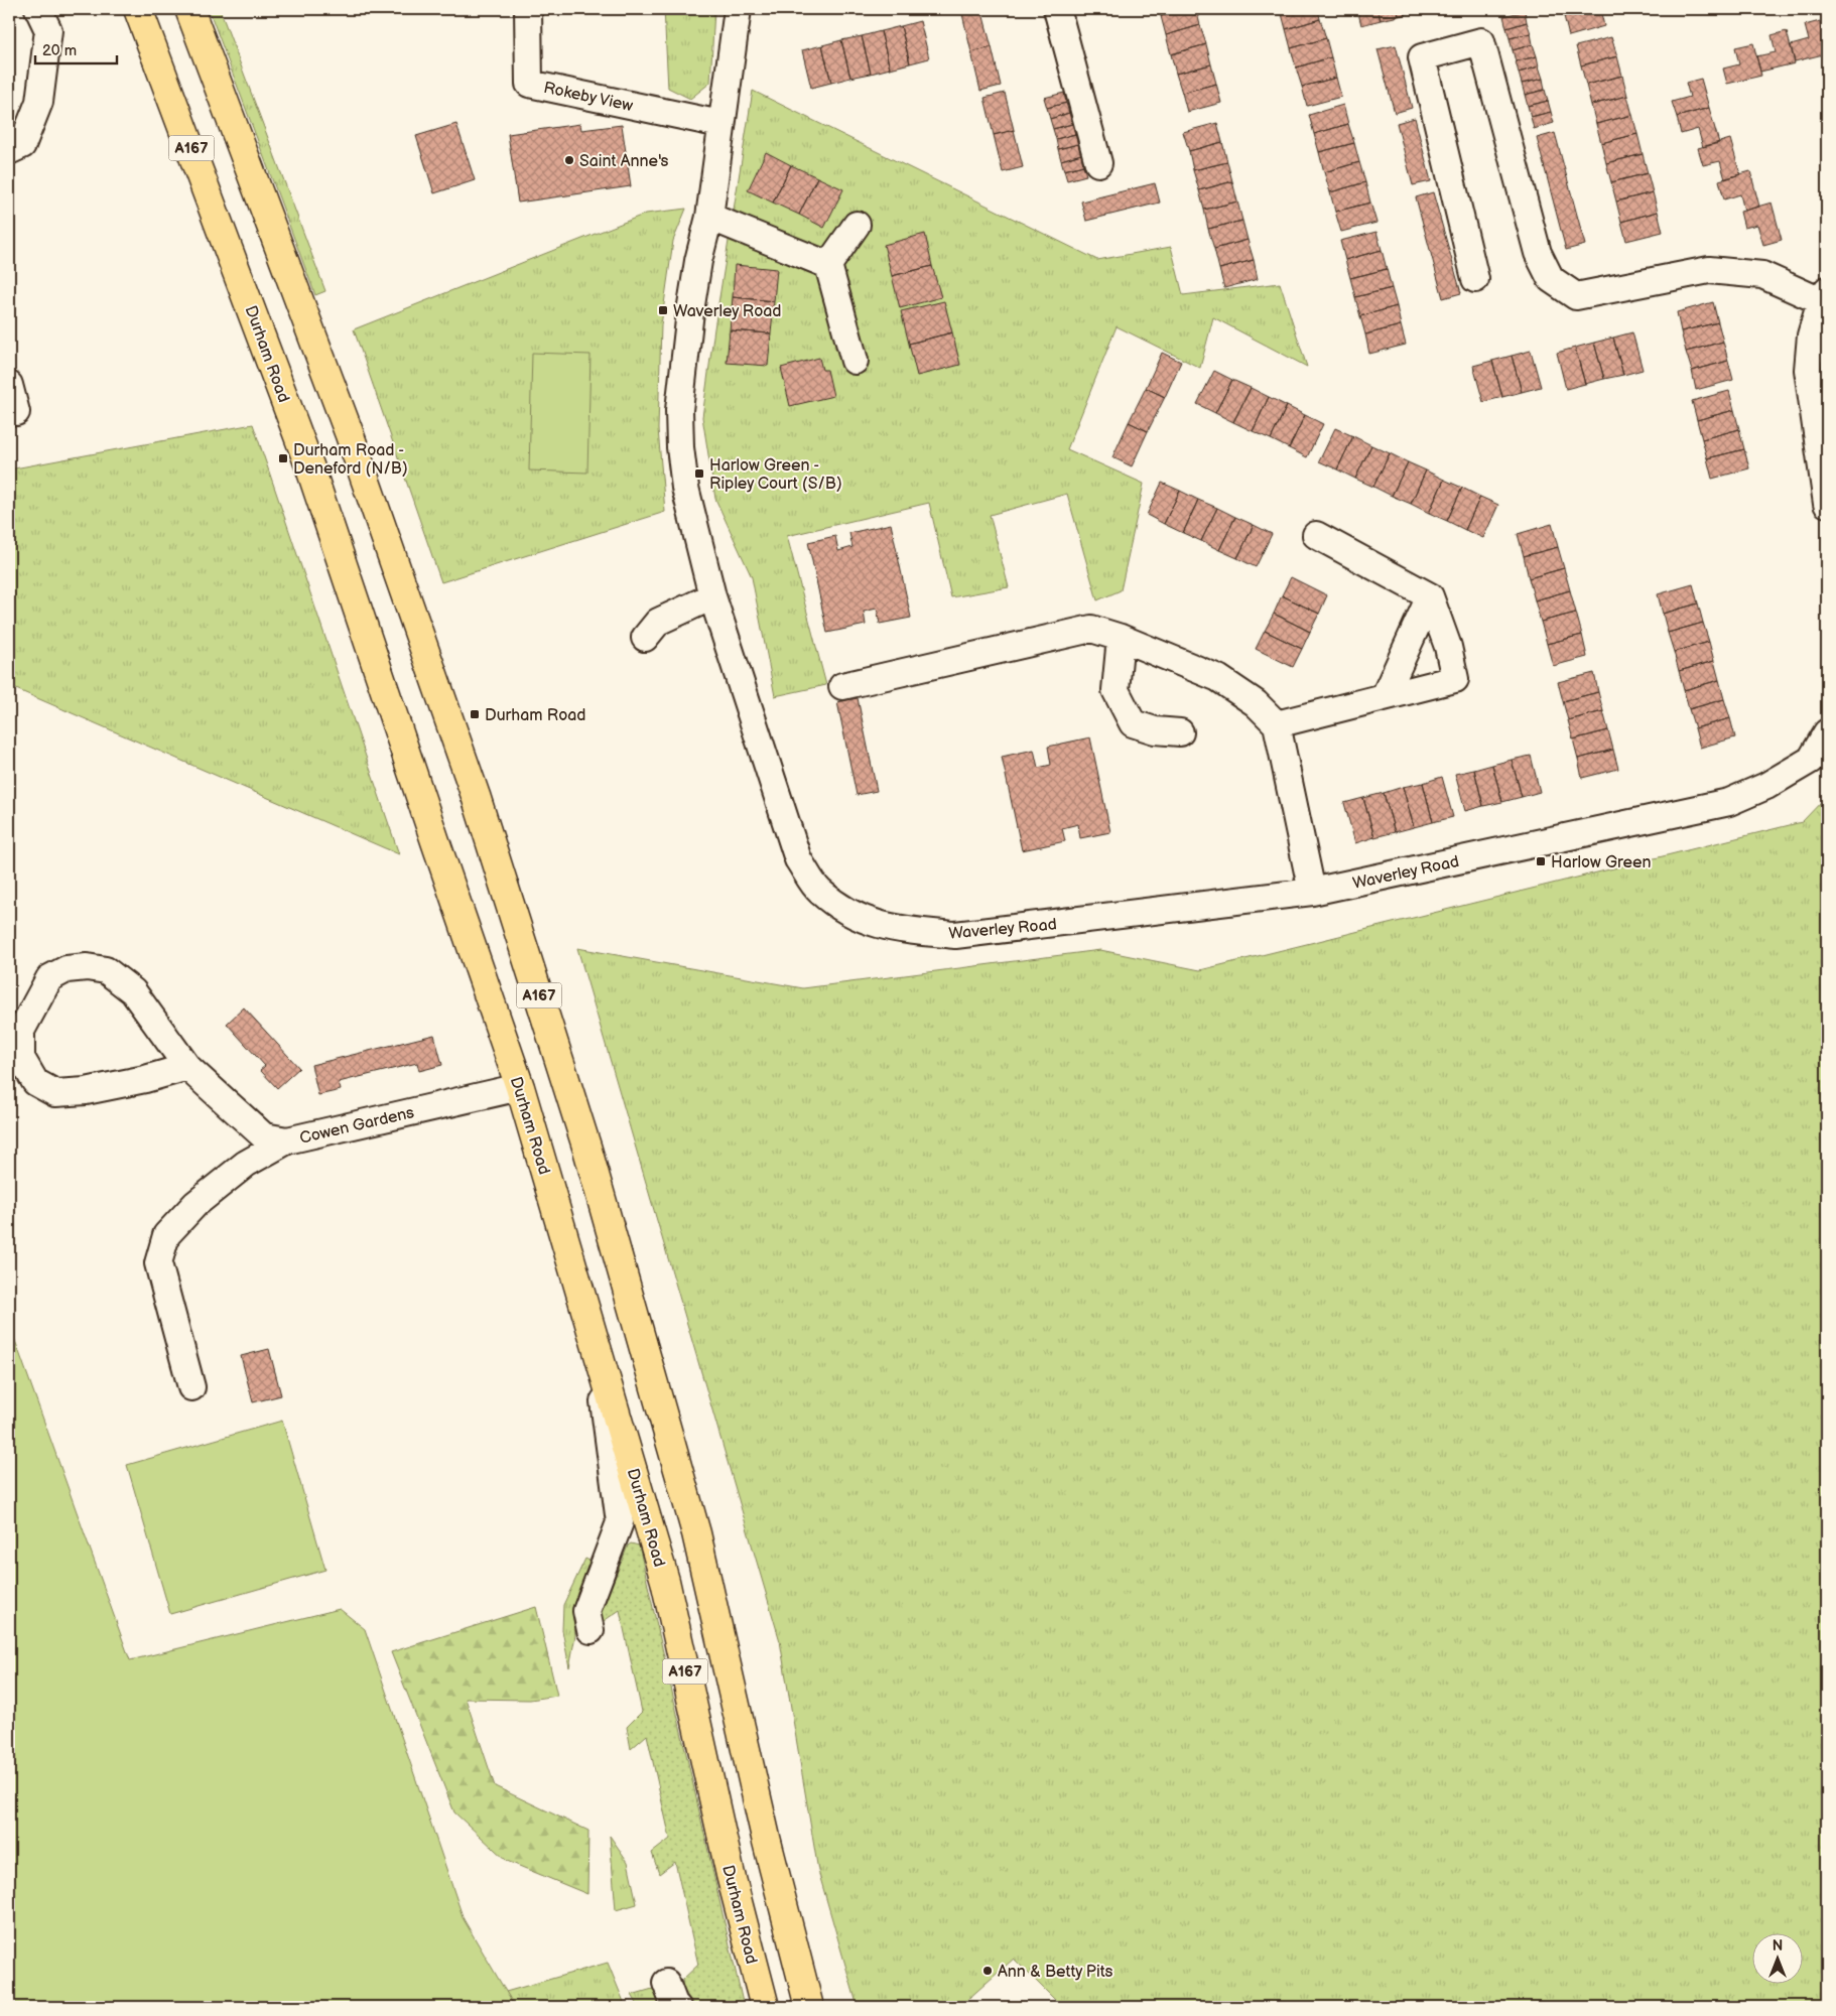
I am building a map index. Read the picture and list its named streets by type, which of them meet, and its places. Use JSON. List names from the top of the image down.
{
  "streets": {
    "main road": ["A167", "Durham Road"],
    "street": ["Rokeby View", "Waverley Road", "Cowen Gardens"]
  },
  "crossings": [
    ["Rokeby View", "Waverley Road"],
    ["Durham Road", "Cowen Gardens"]
  ],
  "places": {
    "other": ["Saint Anne's", "Ann & Betty Pits"],
    "transit": [
      "Waverley Road",
      "Durham Road - Deneford (N/B)",
      "Harlow Green - Ripley Court (S/B)",
      "Durham Road",
      "Harlow Green"
    ]
  },
  "scale_bar": "20 m",
  "north": "top"
}
